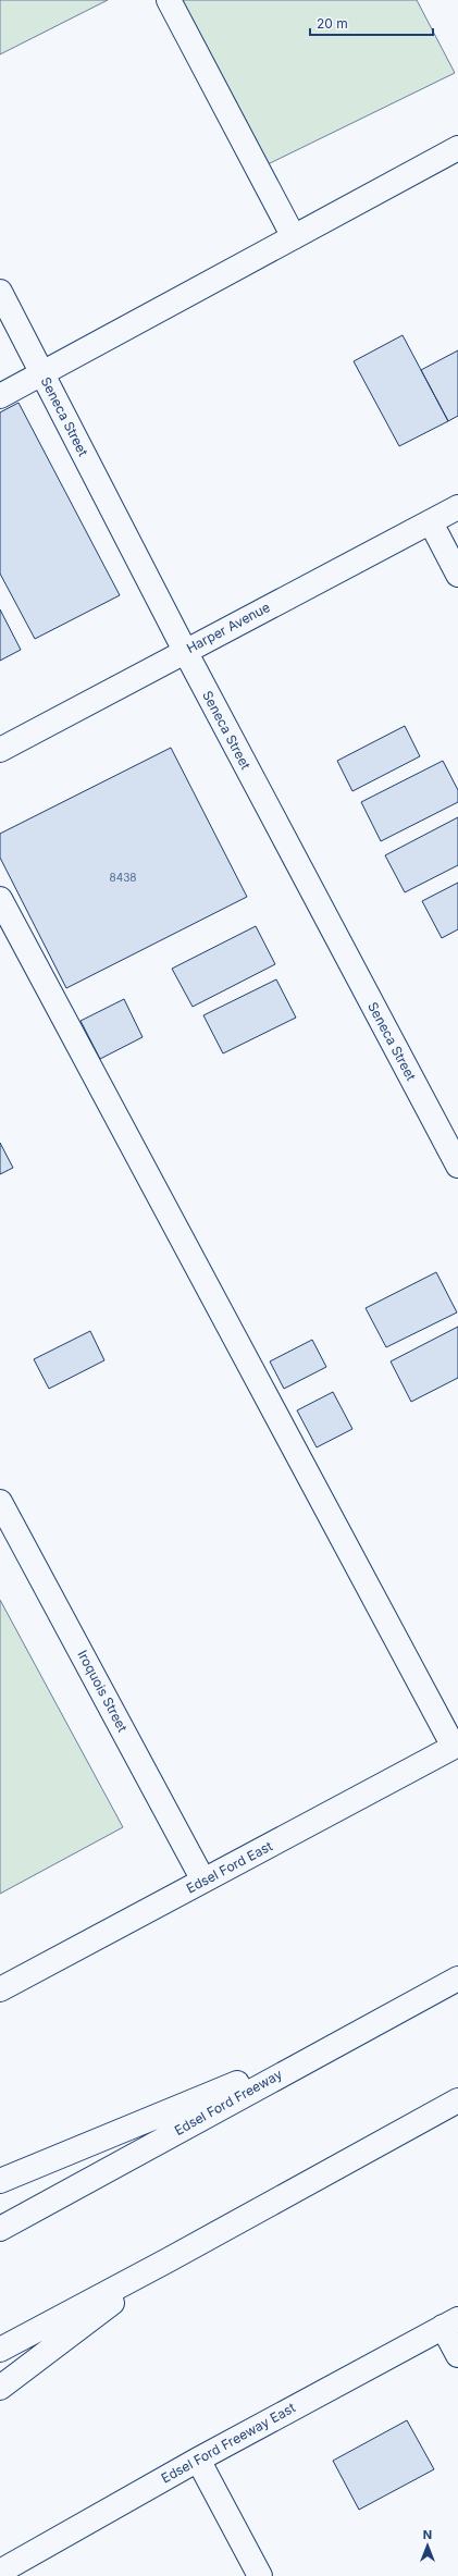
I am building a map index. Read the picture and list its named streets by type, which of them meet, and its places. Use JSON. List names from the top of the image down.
{
  "streets": {
    "main road": [
      "Seneca Street",
      "Harper Avenue",
      "Iroquois Street",
      "Edsel Ford East",
      "Edsel Ford Freeway",
      "Edsel Ford Freeway East"
    ]
  },
  "crossings": [
    ["Seneca Street", "Harper Avenue"],
    ["Iroquois Street", "Edsel Ford East"]
  ],
  "house_numbers": ["8438"],
  "scale_bar": "20 m",
  "north": "top"
}
